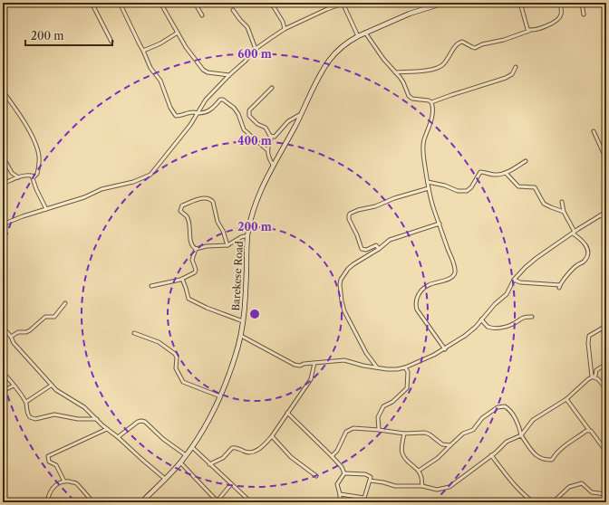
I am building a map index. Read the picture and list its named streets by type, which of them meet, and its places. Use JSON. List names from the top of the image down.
{
  "streets": {
    "main road": ["Barekese Road"]
  },
  "scale_bar": "200 m",
  "rings": ["600 m", "400 m", "200 m"]
}
